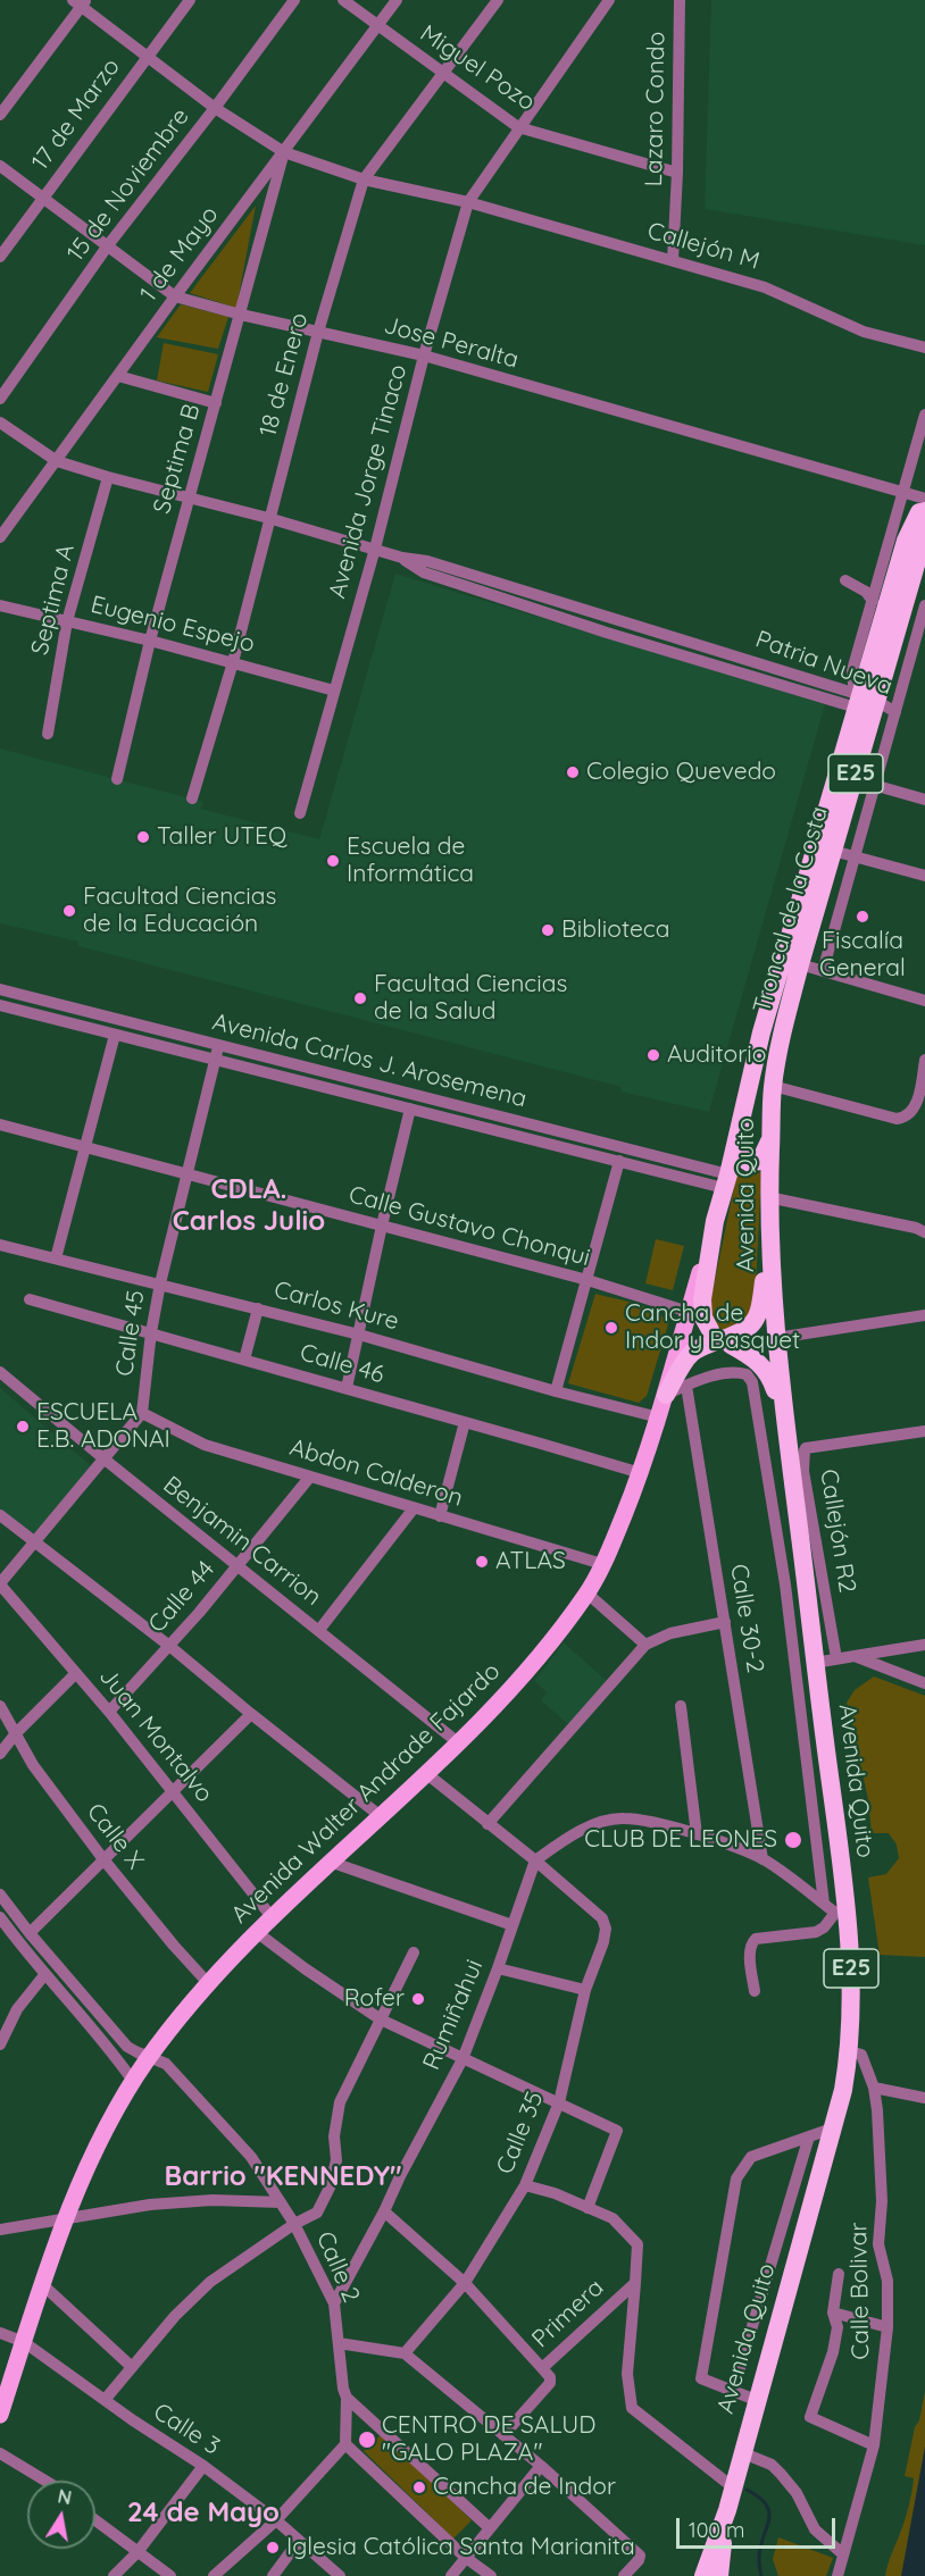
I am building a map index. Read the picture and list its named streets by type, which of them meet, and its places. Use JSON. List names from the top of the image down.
{
  "streets": {
    "highway": [
      "E25",
      "Troncal de la Costa",
      "Avenida Quito",
      "Avenida Walter Andrade Fajardo"
    ],
    "street": [
      "Miguel Pozo",
      "Lazaro Condo",
      "17 de Marzo",
      "15 de Noviembre",
      "Callejón M",
      "1 de Mayo",
      "Jose Peralta",
      "18 de Enero",
      "Septima B",
      "Avenida Jorge Tinaco",
      "Septima A",
      "Eugenio Espejo",
      "Patria Nueva",
      "Avenida Carlos J. Arosemena",
      "Calle Gustavo Chonqui",
      "Carlos Kure",
      "Calle 45",
      "Calle 46",
      "Abdon Calderon",
      "Callejón R2",
      "Benjamin Carrion",
      "Calle 44",
      "Calle 30-2",
      "Juan Montalvo",
      "Calle X",
      "Rumiñahui",
      "Calle 35",
      "Calle 2",
      "Calle Bolivar",
      "Primera",
      "Calle 3"
    ]
  },
  "crossings": [
    ["Miguel Pozo", "Lazaro Condo"],
    ["Miguel Pozo", "1 de Mayo"],
    ["Miguel Pozo", "18 de Enero"],
    ["Miguel Pozo", "Avenida Jorge Tinaco"],
    ["Lazaro Condo", "Callejón M"],
    ["17 de Marzo", "Callejón M"],
    ["17 de Marzo", "Jose Peralta"],
    ["15 de Noviembre", "Callejón M"],
    ["15 de Noviembre", "Jose Peralta"],
    ["Callejón M", "1 de Mayo"],
    ["Callejón M", "18 de Enero"],
    ["Callejón M", "Septima B"],
    ["Callejón M", "Avenida Jorge Tinaco"],
    ["1 de Mayo", "Jose Peralta"],
    ["1 de Mayo", "Septima B"],
    ["1 de Mayo", "Patria Nueva"],
    ["Jose Peralta", "18 de Enero"],
    ["Jose Peralta", "Septima B"],
    ["Jose Peralta", "Avenida Jorge Tinaco"],
    ["Jose Peralta", "Troncal de la Costa"],
    ["18 de Enero", "Eugenio Espejo"],
    ["18 de Enero", "Patria Nueva"],
    ["Septima B", "Eugenio Espejo"],
    ["Septima B", "Patria Nueva"],
    ["Avenida Jorge Tinaco", "Eugenio Espejo"],
    ["Avenida Jorge Tinaco", "Patria Nueva"],
    ["Septima A", "Eugenio Espejo"],
    ["Septima A", "Patria Nueva"],
    ["Patria Nueva", "Troncal de la Costa"],
    ["Troncal de la Costa", "Avenida Quito"],
    ["Troncal de la Costa", "Avenida Walter Andrade Fajardo"],
    ["Avenida Carlos J. Arosemena", "Calle 45"],
    ["Avenida Carlos J. Arosemena", "Avenida Walter Andrade Fajardo"],
    ["Avenida Quito", "Calle Bolivar"],
    ["Calle Gustavo Chonqui", "Calle 45"],
    ["Calle Gustavo Chonqui", "Avenida Walter Andrade Fajardo"],
    ["Carlos Kure", "Calle 45"],
    ["Carlos Kure", "Avenida Walter Andrade Fajardo"],
    ["Calle 45", "Calle 46"],
    ["Calle 45", "Abdon Calderon"],
    ["Calle 45", "Benjamin Carrion"],
    ["Calle 45", "Juan Montalvo"],
    ["Calle 46", "Avenida Walter Andrade Fajardo"],
    ["Abdon Calderon", "Calle 44"],
    ["Abdon Calderon", "Avenida Walter Andrade Fajardo"],
    ["Benjamin Carrion", "Calle 44"],
    ["Benjamin Carrion", "Avenida Walter Andrade Fajardo"],
    ["Calle 44", "Juan Montalvo"],
    ["Juan Montalvo", "Avenida Walter Andrade Fajardo"],
    ["Avenida Walter Andrade Fajardo", "Calle X"],
    ["Avenida Walter Andrade Fajardo", "Calle 2"],
    ["Avenida Walter Andrade Fajardo", "Calle 3"],
    ["Rumiñahui", "Calle 35"],
    ["Rumiñahui", "Calle 2"],
    ["Rumiñahui", "Primera"],
    ["Calle 35", "Primera"]
  ],
  "districts": ["CDLA. Carlos Julio", "Barrio \"KENNEDY\"", "24 de Mayo"],
  "places": [
    "Colegio Quevedo",
    "Taller UTEQ",
    "Escuela de Informática",
    "Facultad Ciencias de la Educación",
    "Fiscalía General",
    "Biblioteca",
    "Facultad Ciencias de la Salud",
    "Auditorio",
    "Cancha de Indor y Basquet",
    "ESCUELA E.B. ADONAI",
    "ATLAS",
    "CLUB DE LEONES",
    "Rofer",
    "CENTRO DE SALUD \"GALO PLAZA\"",
    "Cancha de Indor",
    "Iglesia Católica Santa Marianita"
  ],
  "scale_bar": "100 m",
  "north": "top"
}
